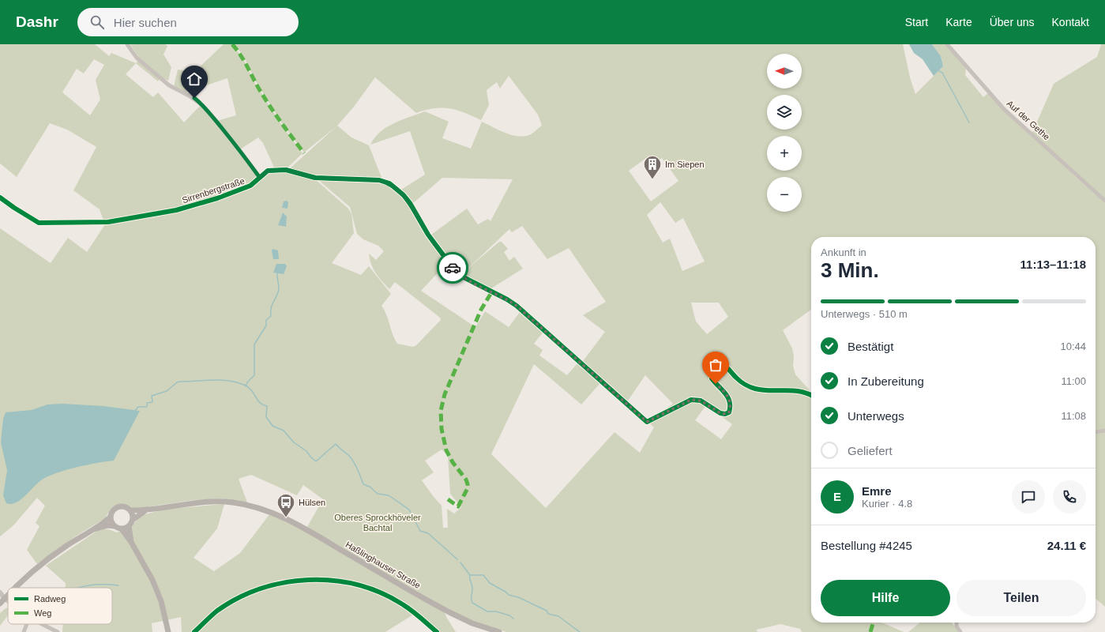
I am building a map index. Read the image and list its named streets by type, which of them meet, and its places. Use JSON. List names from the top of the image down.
{
  "streets": {
    "main road": ["Haßlinghauser Straße"],
    "street": ["Auf der Gethe", "Sirrenbergstraße"]
  },
  "parks": ["Oberes Sprockhöveler Bachtal"],
  "places": {
    "building": ["Im Siepen"],
    "bus stop": ["Hülsen"]
  },
  "legend": ["Radweg", "Weg"],
  "north": "left",
  "page": {
    "header": "Dashr",
    "search": "Hier suchen",
    "nav": [
      "Start",
      "Karte",
      "Über uns",
      "Kontakt"
    ],
    "map_buttons": ["+", "−"],
    "heading": ["3 Min.", "Ankunft in", "11:13–11:18"],
    "panel": [
      "Emre",
      "Kurier · 4.8",
      "Bestellung #4245",
      "24.11 €"
    ],
    "bar": "Unterwegs · 510 m",
    "list": [
      ["Bestätigt", "10:44"],
      ["In Zubereitung", "11:00"],
      ["Unterwegs", "11:08"],
      "Geliefert"
    ],
    "round": "E",
    "buttons": ["Hilfe", "Teilen"]
  }
}
